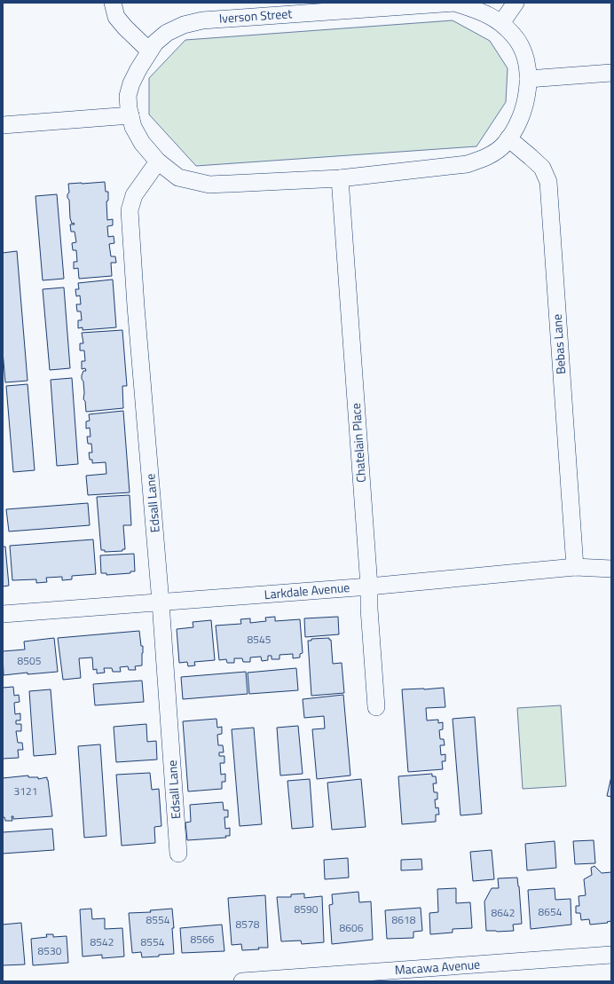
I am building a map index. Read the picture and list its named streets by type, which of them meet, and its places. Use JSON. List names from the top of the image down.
{
  "streets": {
    "street": [
      "Iverson Street",
      "Bebas Lane",
      "Chatelain Place",
      "Edsall Lane",
      "Larkdale Avenue",
      "Macawa Avenue"
    ]
  },
  "crossings": [
    ["Iverson Street", "Bebas Lane"],
    ["Iverson Street", "Chatelain Place"],
    ["Iverson Street", "Edsall Lane"],
    ["Bebas Lane", "Larkdale Avenue"],
    ["Chatelain Place", "Larkdale Avenue"],
    ["Edsall Lane", "Larkdale Avenue"]
  ],
  "house_numbers": [
    "8545",
    "8505",
    "3121",
    "8590",
    "8654",
    "8642",
    "8554",
    "8618",
    "8578",
    "8606",
    "8566",
    "8542",
    "8554",
    "8530"
  ]
}
